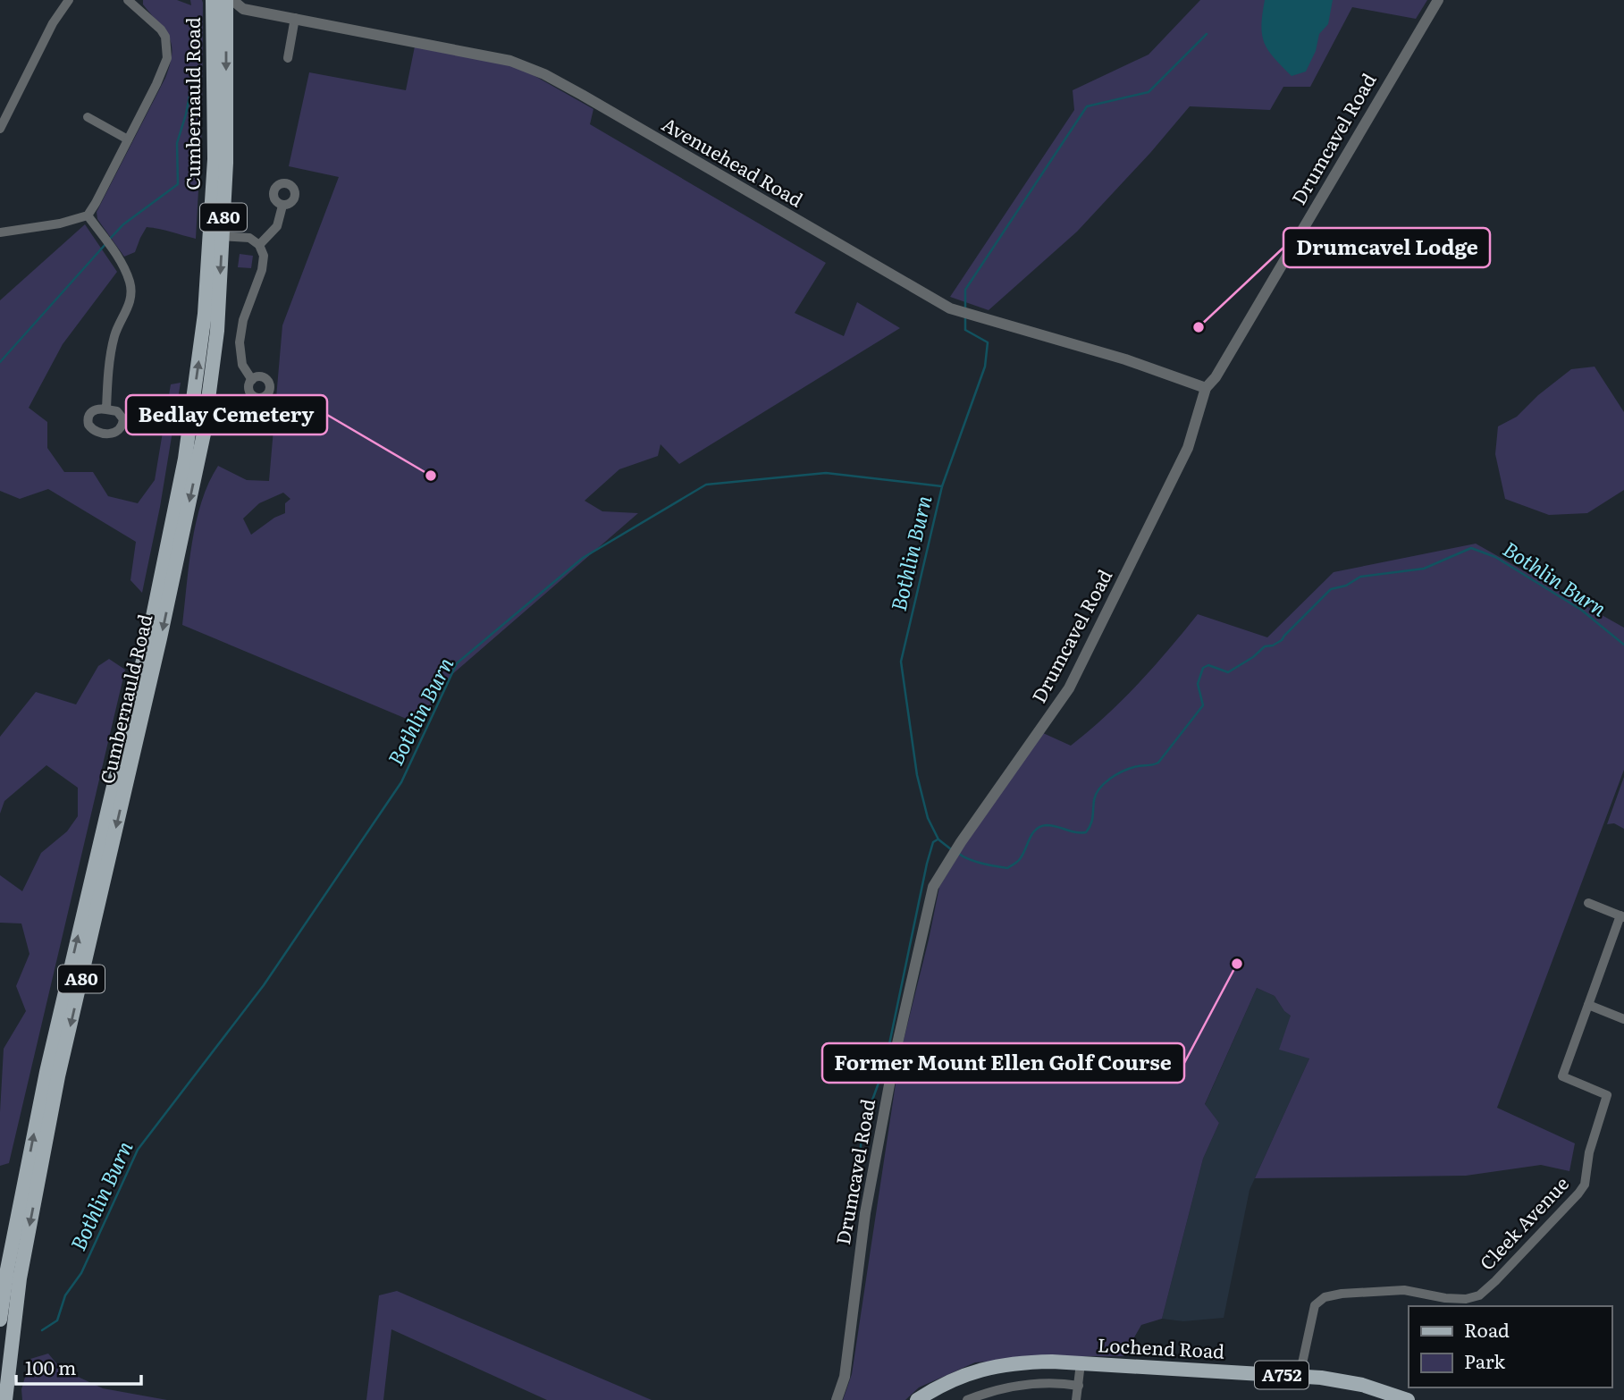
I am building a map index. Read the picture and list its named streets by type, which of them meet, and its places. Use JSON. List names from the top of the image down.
{
  "streets": {
    "main road": [
      "Cumbernauld Road",
      "A80",
      "Lochend Road",
      "A752"
    ],
    "street": ["Drumcavel Road", "Avenuehead Road", "Cleek Avenue"]
  },
  "crossings": [
    ["Drumcavel Road", "Avenuehead Road"],
    ["Cleek Avenue", "Lochend Road"]
  ],
  "water": ["Bothlin Burn"],
  "places": ["Drumcavel Lodge", "Bedlay Cemetery", "Former Mount Ellen Golf Course"],
  "legend": ["Road", "Park"],
  "scale_bar": "100 m"
}
